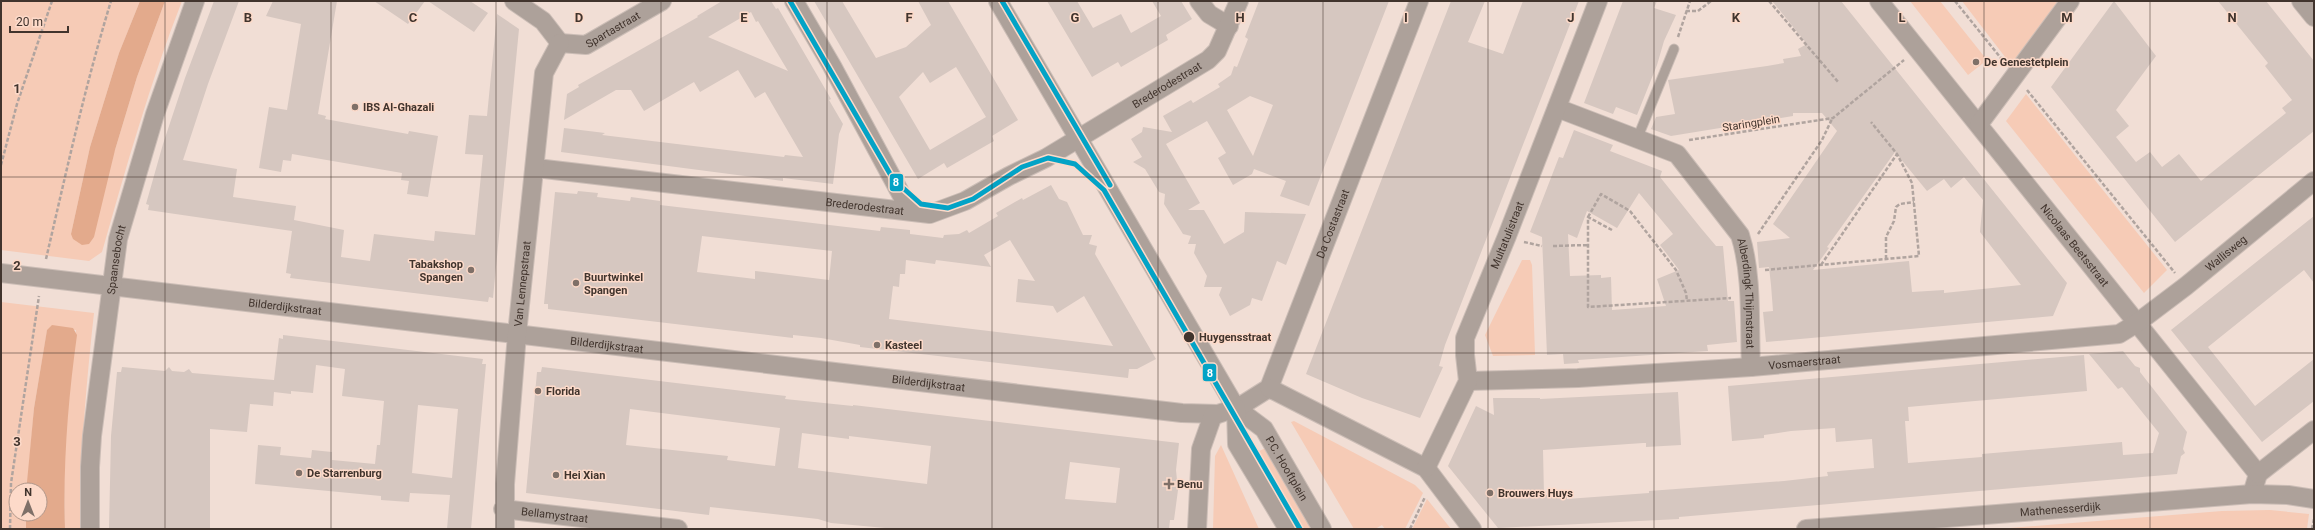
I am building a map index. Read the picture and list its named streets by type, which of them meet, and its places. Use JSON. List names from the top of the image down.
{
  "streets": {
    "street": [
      "Spartastraat",
      "Brederodestraat",
      "Da Costastraat",
      "Multatulistraat",
      "Nicolaas Beetsstraat",
      "Wallisweg",
      "Spaansebocht",
      "Van Lennepstraat",
      "Alberdingk Thijmstraat",
      "Bilderdijkstraat",
      "Vosmaerstraat",
      "P.C. Hooftplein",
      "Mathenesserdijk",
      "Bellamystraat"
    ],
    "path": ["Staringplein"]
  },
  "crossings": [
    ["Spartastraat", "Van Lennepstraat"],
    ["Brederodestraat", "Van Lennepstraat"],
    ["Staringplein", "Alberdingk Thijmstraat"],
    ["Multatulistraat", "Vosmaerstraat"],
    ["Nicolaas Beetsstraat", "Wallisweg"],
    ["Nicolaas Beetsstraat", "Vosmaerstraat"],
    ["Wallisweg", "Vosmaerstraat"],
    ["Spaansebocht", "Bilderdijkstraat"],
    ["Van Lennepstraat", "Bilderdijkstraat"],
    ["Van Lennepstraat", "Bellamystraat"],
    ["Alberdingk Thijmstraat", "Vosmaerstraat"]
  ],
  "places": {
    "other": [
      "De Genestetplein",
      "IBS Al-Ghazali",
      "Tabakshop Spangen",
      "Buurtwinkel Spangen",
      "Huygensstraat",
      "Kasteel",
      "Florida",
      "De Starrenburg",
      "Hei Xian",
      "Brouwers Huys"
    ],
    "health": ["Benu"]
  },
  "lines": ["transit line 8"],
  "scale_bar": "20 m",
  "north": "top",
  "grid": {
    "columns": [
      "B",
      "C",
      "D",
      "E",
      "F",
      "G",
      "H",
      "I",
      "J",
      "K",
      "L",
      "M",
      "N"
    ],
    "rows": ["1", "2", "3"]
  }
}
